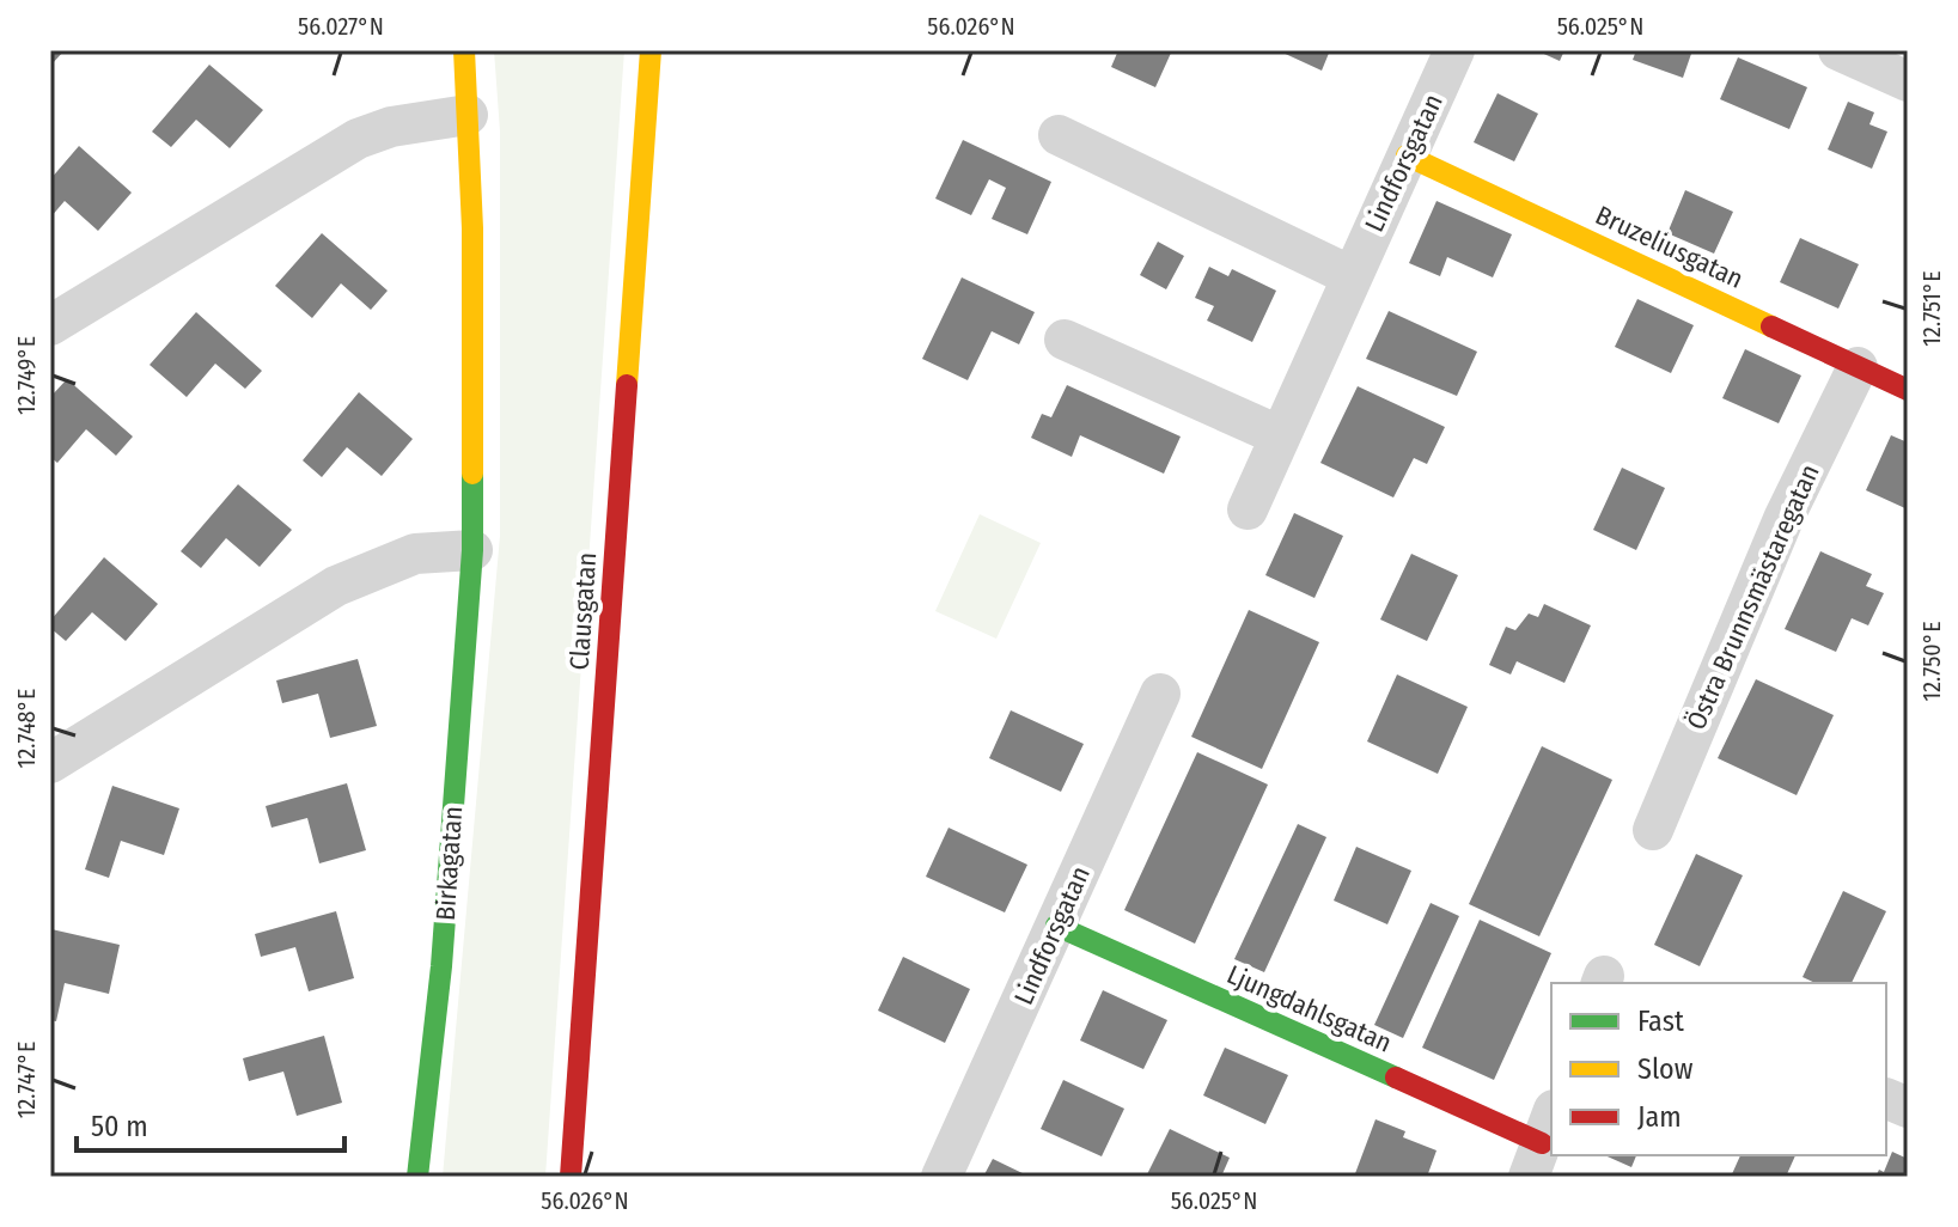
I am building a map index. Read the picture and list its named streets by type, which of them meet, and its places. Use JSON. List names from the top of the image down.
{
  "streets": {
    "street": [
      "Lindforsgatan",
      "Bruzeliusgatan",
      "Östra Brunnsmästaregatan",
      "Clausgatan",
      "Birkagatan",
      "Ljungdahlsgatan"
    ]
  },
  "crossings": [
    ["Lindforsgatan", "Bruzeliusgatan"],
    ["Lindforsgatan", "Ljungdahlsgatan"],
    ["Bruzeliusgatan", "Östra Brunnsmästaregatan"]
  ],
  "legend": ["Fast", "Slow", "Jam"],
  "scale_bar": "50 m",
  "coordinates": [
    "56.027°N",
    "56.026°N",
    "56.025°N",
    "12.751°E",
    "12.749°E",
    "12.750°E",
    "12.748°E",
    "12.747°E"
  ]
}
